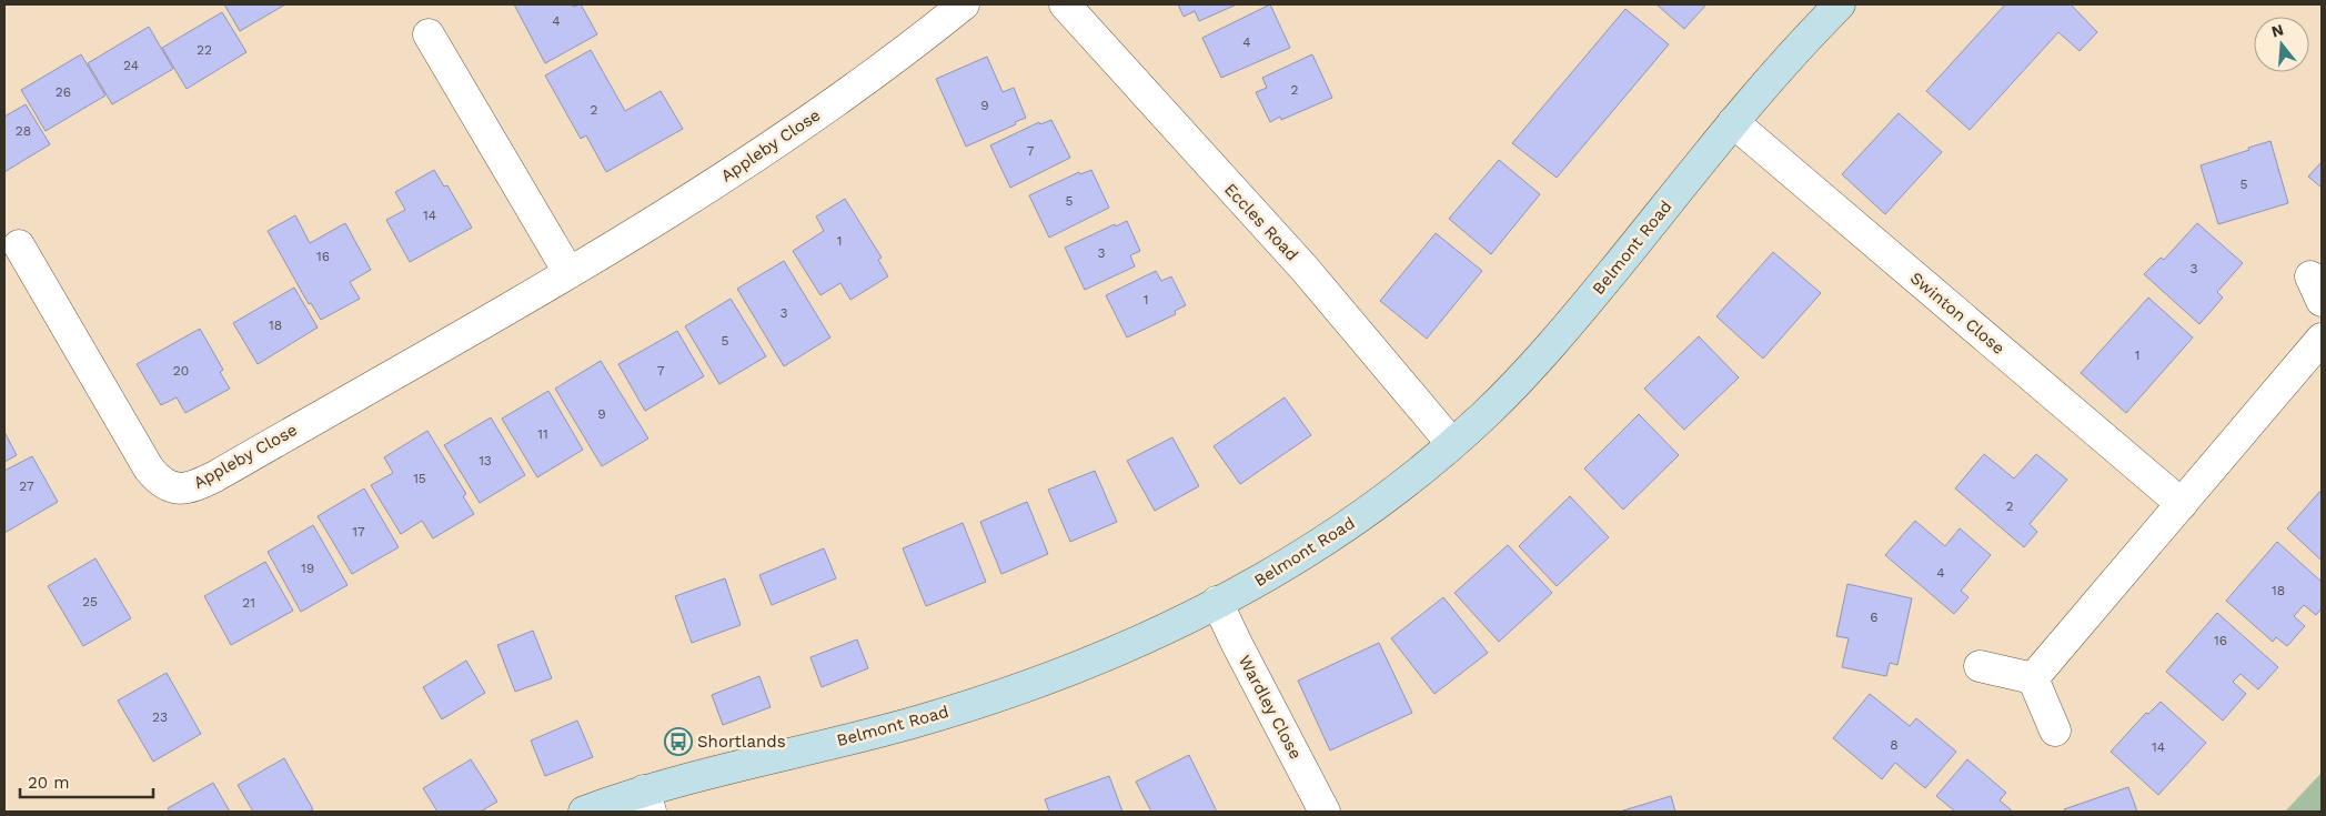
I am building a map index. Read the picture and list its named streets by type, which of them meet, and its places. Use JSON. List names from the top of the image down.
{
  "streets": {
    "street": [
      "Appleby Close",
      "Eccles Road",
      "Belmont Road",
      "Swinton Close",
      "Wardley Close"
    ]
  },
  "crossings": [
    ["Eccles Road", "Belmont Road"],
    ["Belmont Road", "Swinton Close"],
    ["Belmont Road", "Wardley Close"]
  ],
  "places": {
    "bus stop": ["Shortlands"]
  },
  "house_numbers": [
    "4",
    "4",
    "22",
    "24",
    "2",
    "26",
    "9",
    "2",
    "28",
    "7",
    "5",
    "5",
    "14",
    "1",
    "3",
    "16",
    "3",
    "1",
    "3",
    "18",
    "5",
    "1",
    "20",
    "7",
    "9",
    "11",
    "13",
    "15",
    "27",
    "2",
    "17",
    "19",
    "4",
    "18",
    "25",
    "21",
    "6",
    "16",
    "23",
    "8",
    "14"
  ],
  "scale_bar": "20 m",
  "north": "top"
}
